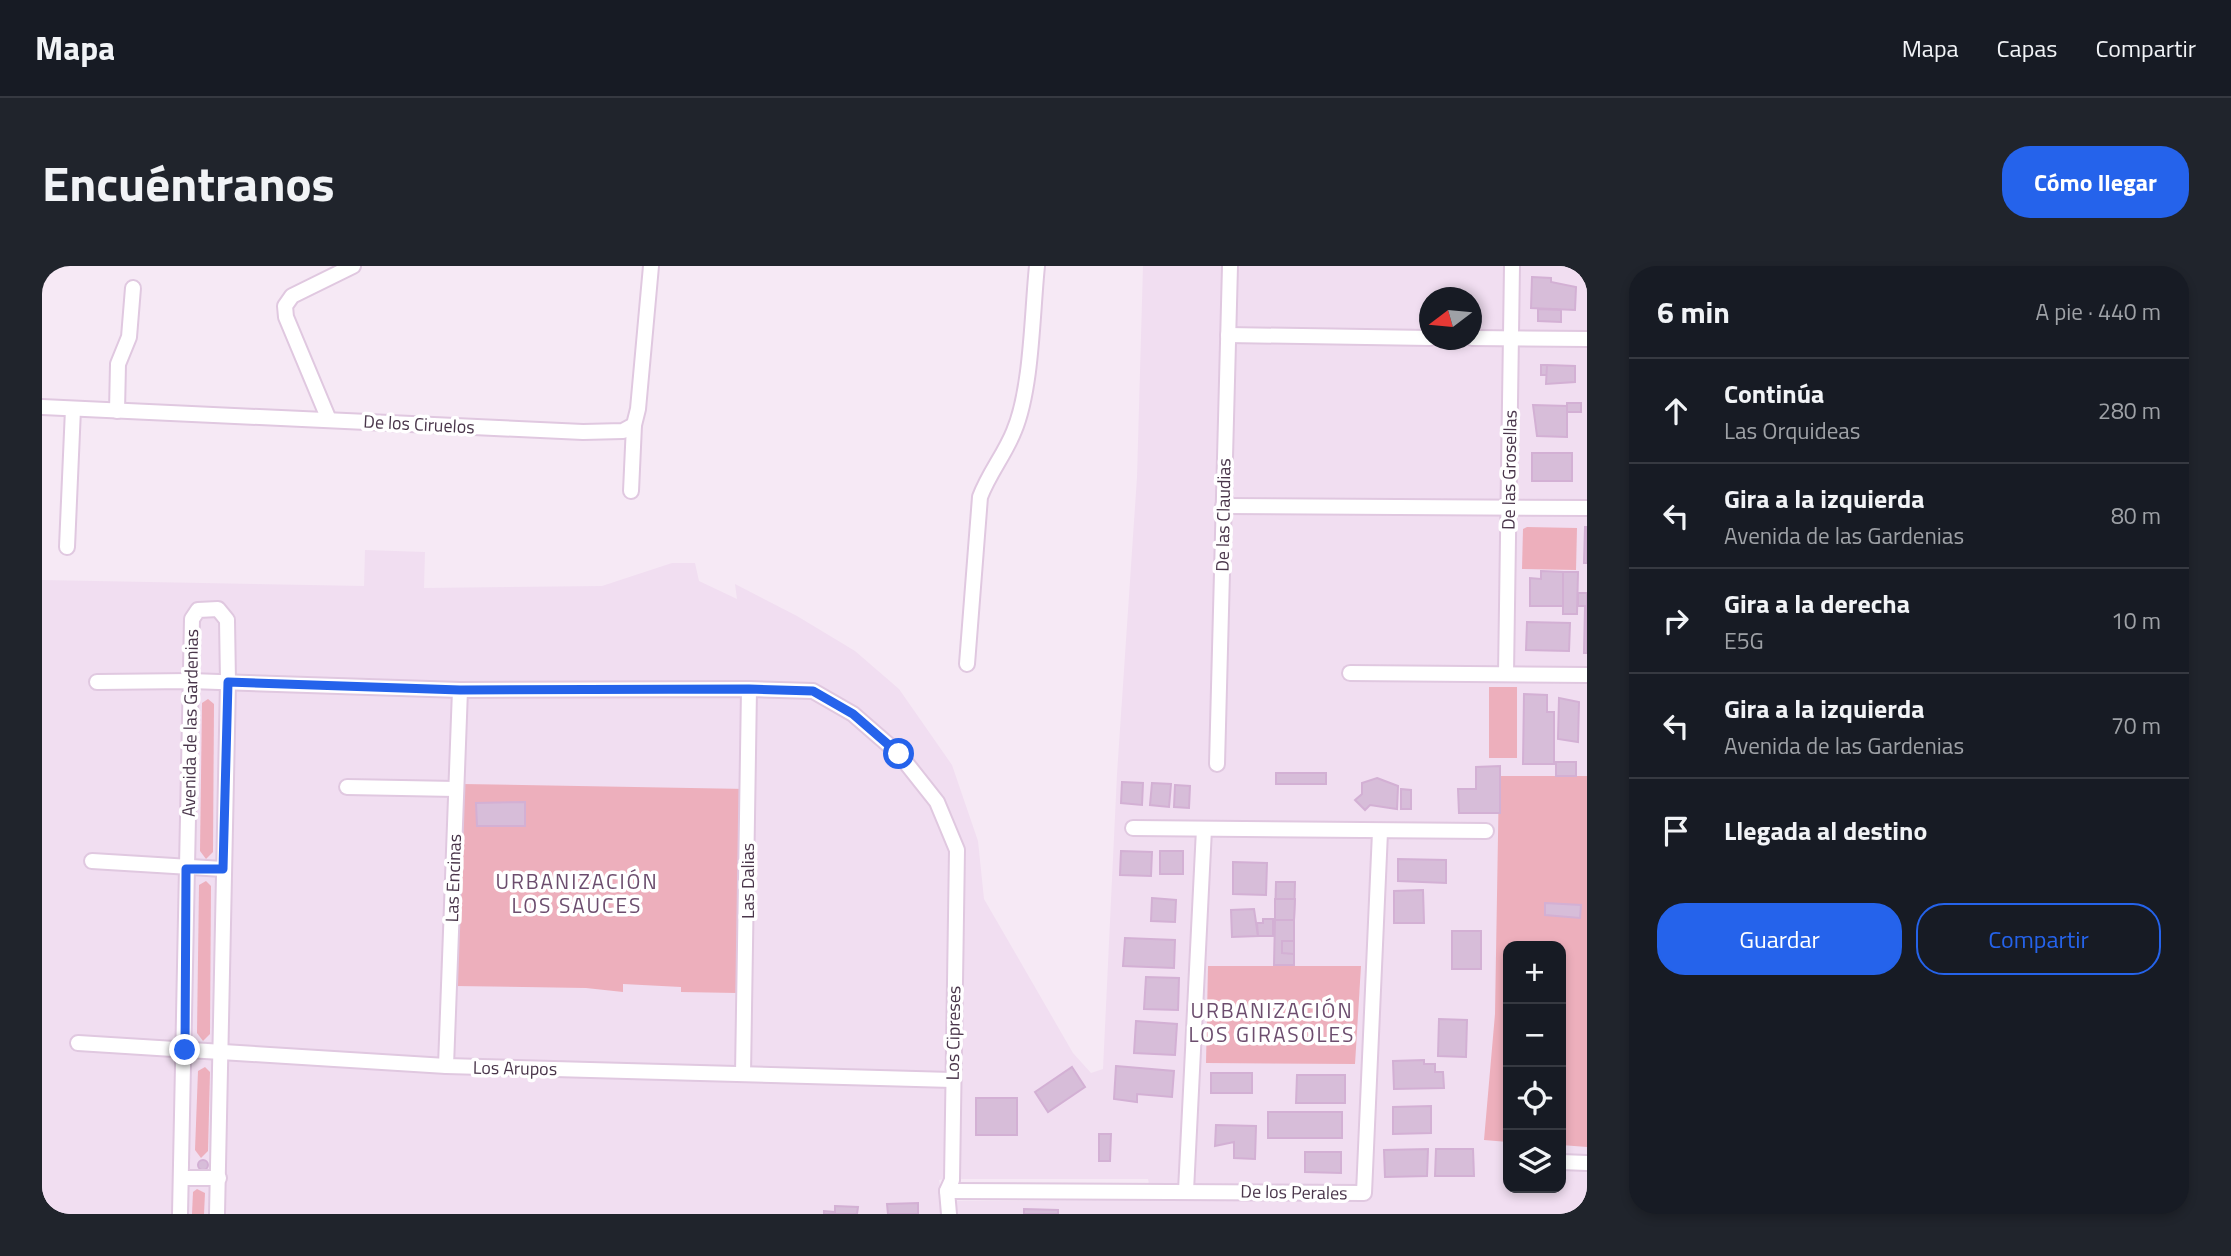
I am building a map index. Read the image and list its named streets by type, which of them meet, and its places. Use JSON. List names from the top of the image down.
{
  "streets": {
    "street": [
      "De los Ciruelos",
      "De las Grosellas",
      "De las Claudias",
      "Avenida de las Gardenias",
      "Las Encinas",
      "Las Dalias",
      "Los Cipreses",
      "Los Arupos",
      "De los Perales"
    ]
  },
  "crossings": [
    ["Avenida de las Gardenias", "Los Arupos"],
    ["Las Encinas", "Los Arupos"],
    ["Las Dalias", "Los Cipreses"],
    ["Las Dalias", "Los Arupos"],
    ["Los Cipreses", "Los Arupos"],
    ["Los Cipreses", "De los Perales"]
  ],
  "districts": ["URBANIZACIÓN LOS SAUCES", "URBANIZACIÓN LOS GIRASOLES"],
  "north": "left",
  "page": {
    "header": "Mapa",
    "nav": ["Mapa", "Capas", "Compartir"],
    "title": "Encuéntranos",
    "buttons": [
      "Cómo llegar",
      ["Guardar", "Compartir"]
    ],
    "heading": ["6 min", "A pie · 440 m"],
    "list": [
      ["Continúa", "Las Orquideas", "280 m"],
      ["Gira a la izquierda", "Avenida de las Gardenias", "80 m"],
      ["Gira a la derecha", "E5G", "10 m"],
      ["Gira a la izquierda", "Avenida de las Gardenias", "70 m"],
      "Llegada al destino"
    ],
    "map_buttons": ["+", "−"]
  }
}
